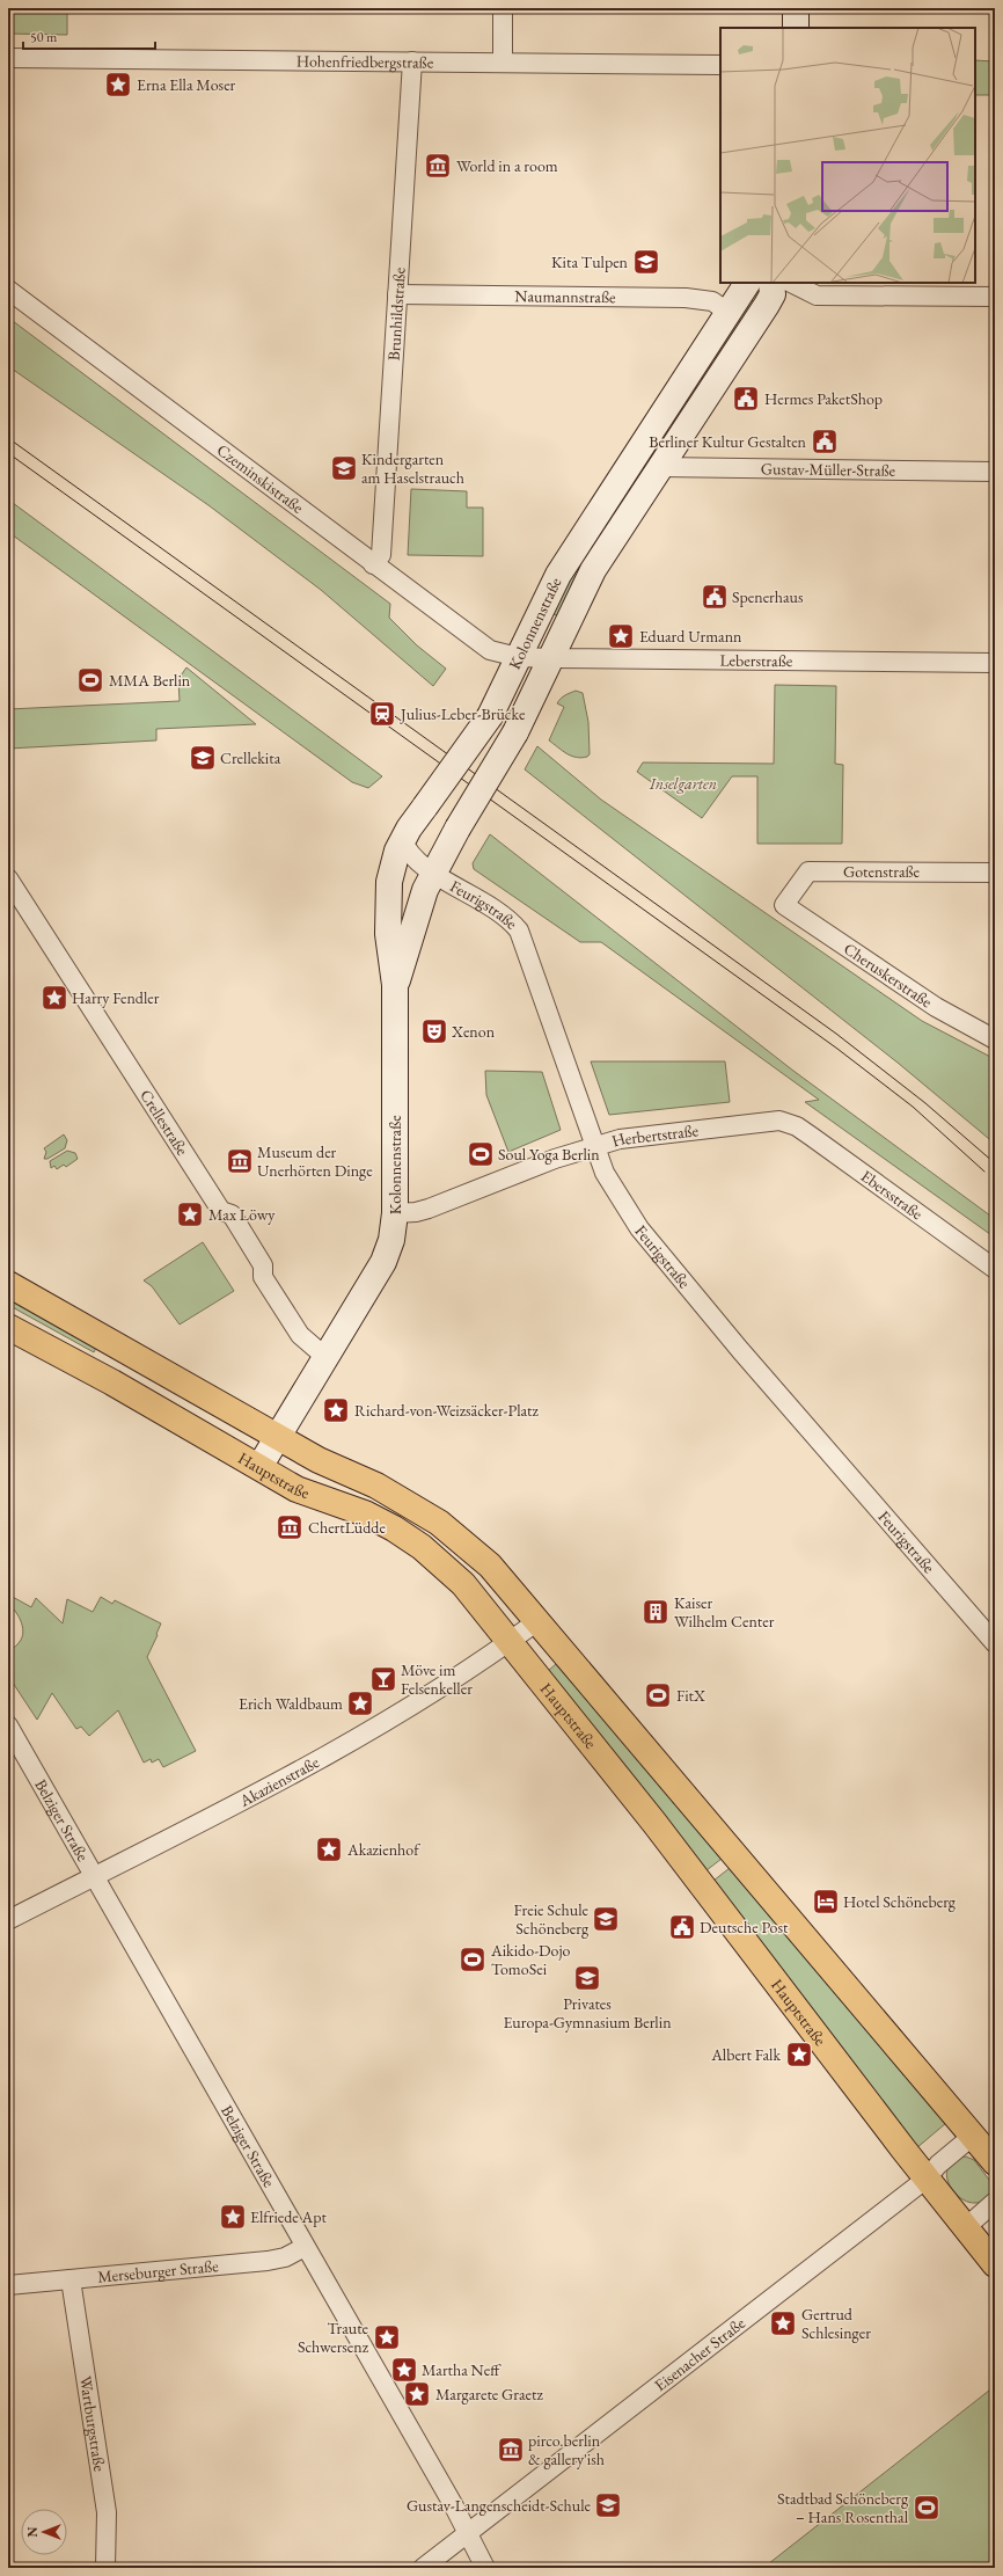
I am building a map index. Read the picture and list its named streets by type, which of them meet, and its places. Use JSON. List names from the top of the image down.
{
  "streets": {
    "main road": ["Kolonnenstraße", "Hauptstraße"],
    "street": [
      "Hohenfriedbergstraße",
      "Naumannstraße",
      "Brunhildstraße",
      "Gustav-Müller-Straße",
      "Czeminskistraße",
      "Leberstraße",
      "Gotenstraße",
      "Feurigstraße",
      "Cheruskerstraße",
      "Crellestraße",
      "Herbertstraße",
      "Ebersstraße",
      "Akazienstraße",
      "Belziger Straße",
      "Merseburger Straße",
      "Eisenacher Straße",
      "Wartburgstraße"
    ]
  },
  "crossings": [
    ["Hohenfriedbergstraße", "Brunhildstraße"],
    ["Naumannstraße", "Brunhildstraße"],
    ["Naumannstraße", "Kolonnenstraße"],
    ["Brunhildstraße", "Czeminskistraße"],
    ["Gustav-Müller-Straße", "Kolonnenstraße"],
    ["Czeminskistraße", "Kolonnenstraße"],
    ["Czeminskistraße", "Leberstraße"],
    ["Kolonnenstraße", "Leberstraße"],
    ["Kolonnenstraße", "Feurigstraße"],
    ["Kolonnenstraße", "Crellestraße"],
    ["Kolonnenstraße", "Herbertstraße"],
    ["Gotenstraße", "Cheruskerstraße"],
    ["Feurigstraße", "Herbertstraße"],
    ["Herbertstraße", "Ebersstraße"],
    ["Hauptstraße", "Akazienstraße"],
    ["Hauptstraße", "Eisenacher Straße"],
    ["Akazienstraße", "Belziger Straße"],
    ["Belziger Straße", "Merseburger Straße"],
    ["Belziger Straße", "Eisenacher Straße"],
    ["Merseburger Straße", "Wartburgstraße"]
  ],
  "parks": ["Inselgarten"],
  "places": {
    "place": [
      "Erna Ella Moser",
      "Eduard Urmann",
      "Harry Fendler",
      "Max Löwy",
      "Richard-von-Weizsäcker-Platz",
      "Erich Waldbaum",
      "Akazienhof",
      "Albert Falk",
      "Elfriede Apt",
      "Gertrud Schlesinger",
      "Traute Schwersenz",
      "Martha Neff",
      "Margarete Graetz"
    ],
    "museum": [
      "World in a room",
      "Museum der Unerhörten Dinge",
      "ChertLüdde",
      "pirco.berlin & gallery'ish"
    ],
    "school or university": [
      "Kita Tulpen",
      "Kindergarten am Haselstrauch",
      "Crellekita",
      "Freie Schule Schöneberg",
      "Privates Europa-Gymnasium Berlin",
      "Gustav-Langenscheidt-Schule"
    ],
    "public building": [
      "Hermes PaketShop",
      "Berliner Kultur Gestalten",
      "Spenerhaus",
      "Deutsche Post"
    ],
    "sports": [
      "MMA Berlin",
      "Soul Yoga Berlin",
      "FitX",
      "Aikido-Dojo TomoSei",
      "Stadtbad Schöneberg – Hans Rosenthal"
    ],
    "station": ["Julius-Leber-Brücke"],
    "theatre": ["Xenon"],
    "building": ["Kaiser Wilhelm Center"],
    "bar": ["Möve im Felsenkeller"],
    "hotel": ["Hotel Schöneberg"]
  },
  "scale_bar": "50 m",
  "north": "left"
}
